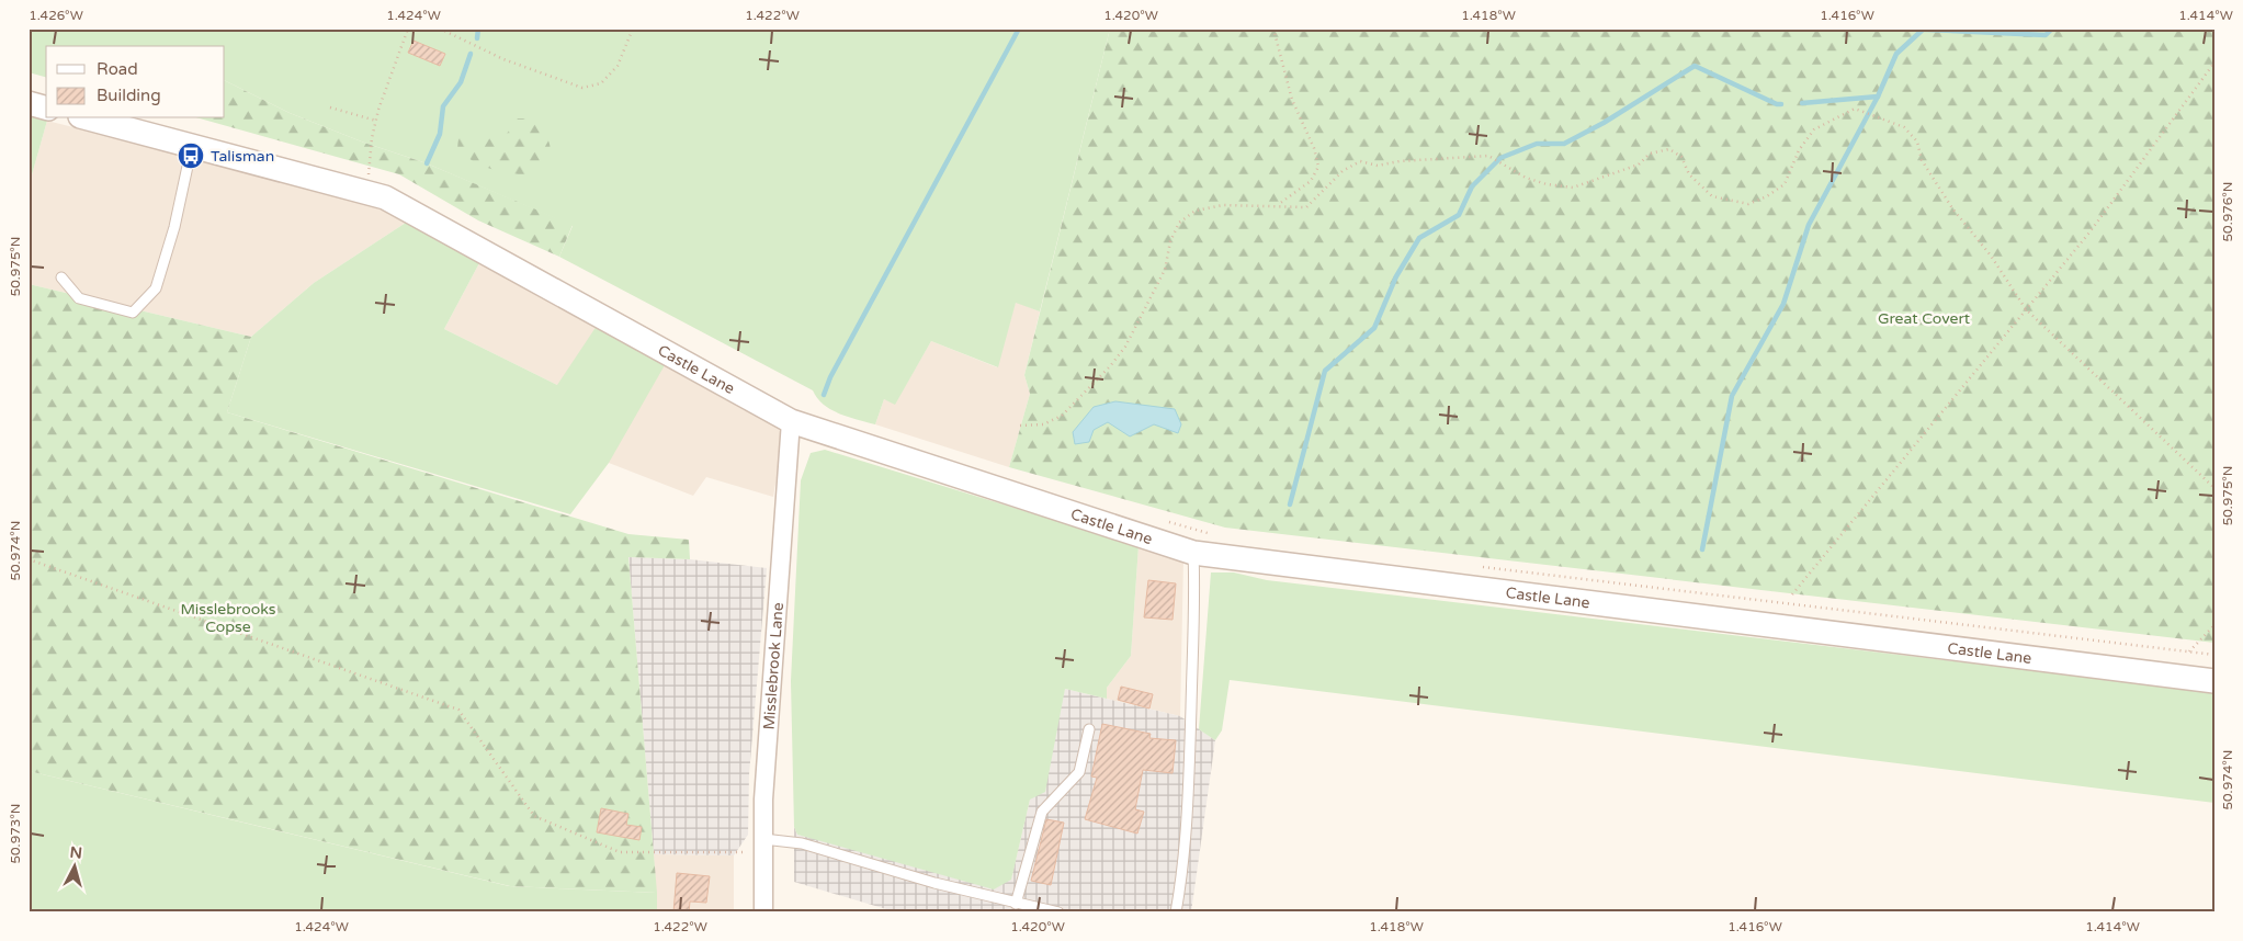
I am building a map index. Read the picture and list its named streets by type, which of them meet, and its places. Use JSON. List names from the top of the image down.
{
  "streets": {
    "street": ["Castle Lane", "Misslebrook Lane"]
  },
  "crossings": [
    ["Castle Lane", "Misslebrook Lane"]
  ],
  "parks": ["Great Covert", "Misslebrooks Copse"],
  "places": {
    "bus stop": ["Talisman"]
  },
  "legend": ["Road", "Building"],
  "north": "top",
  "coordinates": [
    "1.426°W",
    "1.424°W",
    "1.422°W",
    "1.420°W",
    "1.418°W",
    "1.416°W",
    "1.414°W",
    "50.976°N",
    "50.975°N",
    "50.974°N",
    "50.973°N"
  ]
}
